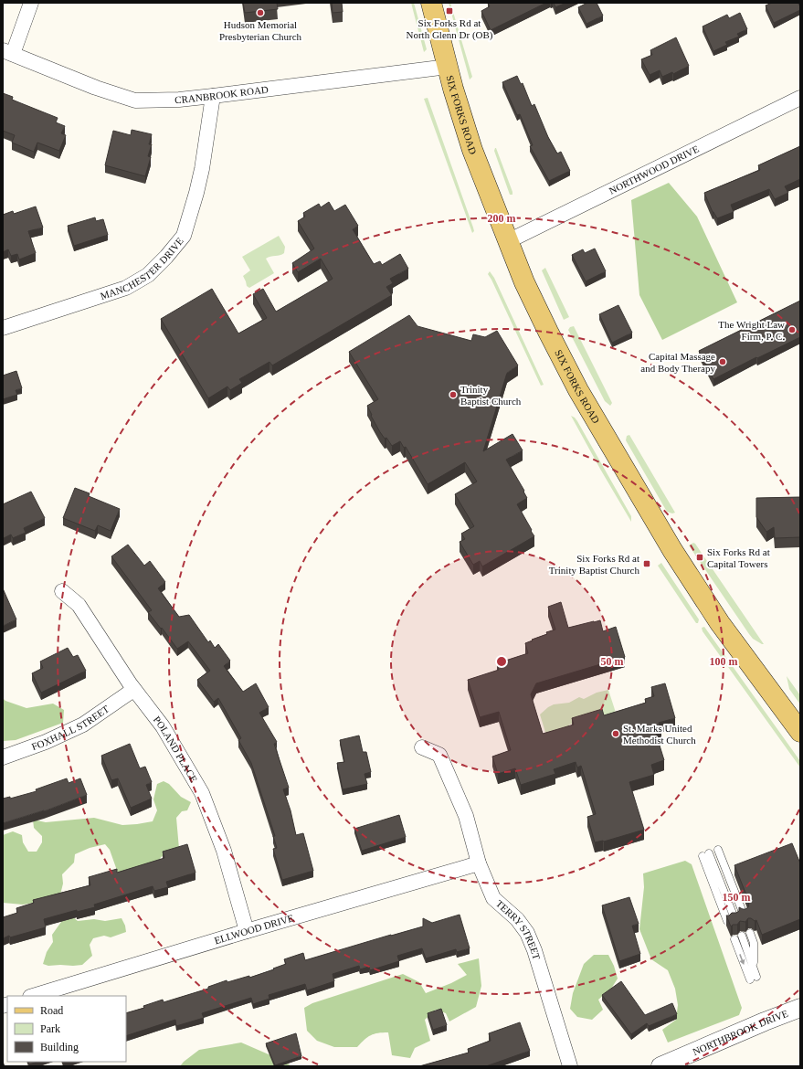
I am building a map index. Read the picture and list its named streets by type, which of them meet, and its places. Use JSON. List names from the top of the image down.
{
  "streets": {
    "main road": ["SIX FORKS ROAD"],
    "street": [
      "CRANBROOK ROAD",
      "NORTHWOOD DRIVE",
      "MANCHESTER DRIVE",
      "FOXHALL STREET",
      "POLAND PLACE",
      "ELLWOOD DRIVE",
      "TERRY STREET",
      "NORTHBROOK DRIVE"
    ]
  },
  "crossings": [
    ["CRANBROOK ROAD", "SIX FORKS ROAD"],
    ["CRANBROOK ROAD", "MANCHESTER DRIVE"],
    ["SIX FORKS ROAD", "NORTHWOOD DRIVE"],
    ["FOXHALL STREET", "POLAND PLACE"],
    ["POLAND PLACE", "ELLWOOD DRIVE"],
    ["ELLWOOD DRIVE", "TERRY STREET"]
  ],
  "places": {
    "transit": ["Six Forks Rd at North Glenn Dr (OB)", "Six Forks Rd at Capital Towers", "Six Forks Rd at Trinity Baptist Church"],
    "other": [
      "Hudson Memorial Presbyterian Church",
      "The Wright Law Firm, P. C.",
      "Capital Massage and Body Therapy",
      "Trinity Baptist Church",
      "St. Marks United Methodist Church"
    ]
  },
  "legend": ["Road", "Park", "Building"],
  "rings": [
    "200 m",
    "50 m",
    "100 m",
    "150 m"
  ]
}
